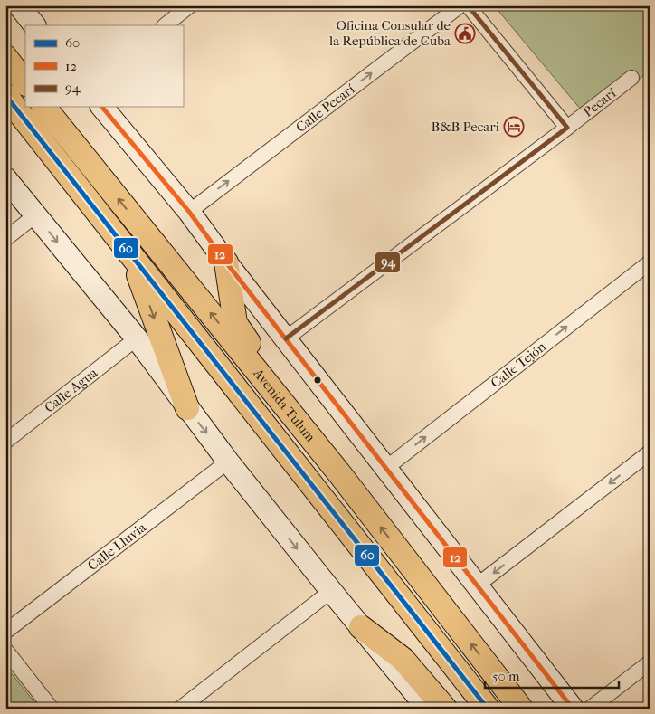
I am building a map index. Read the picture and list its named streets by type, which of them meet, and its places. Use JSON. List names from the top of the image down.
{
  "streets": {
    "main road": ["Avenida Tulum"],
    "street": [
      "Pecarí",
      "Calle Pecarí",
      "Calle Tejón",
      "Calle Agua",
      "Calle Lluvia"
    ]
  },
  "one_way": ["Calle Pecarí", "Calle Tejón"],
  "places": {
    "public building": ["Oficina Consular de la República de Cuba"],
    "hotel": ["B&B Pecari"]
  },
  "lines": ["transit line 94", "transit line 60", "transit line 12"],
  "legend": ["60", "12", "94"],
  "scale_bar": "50 m"
}
